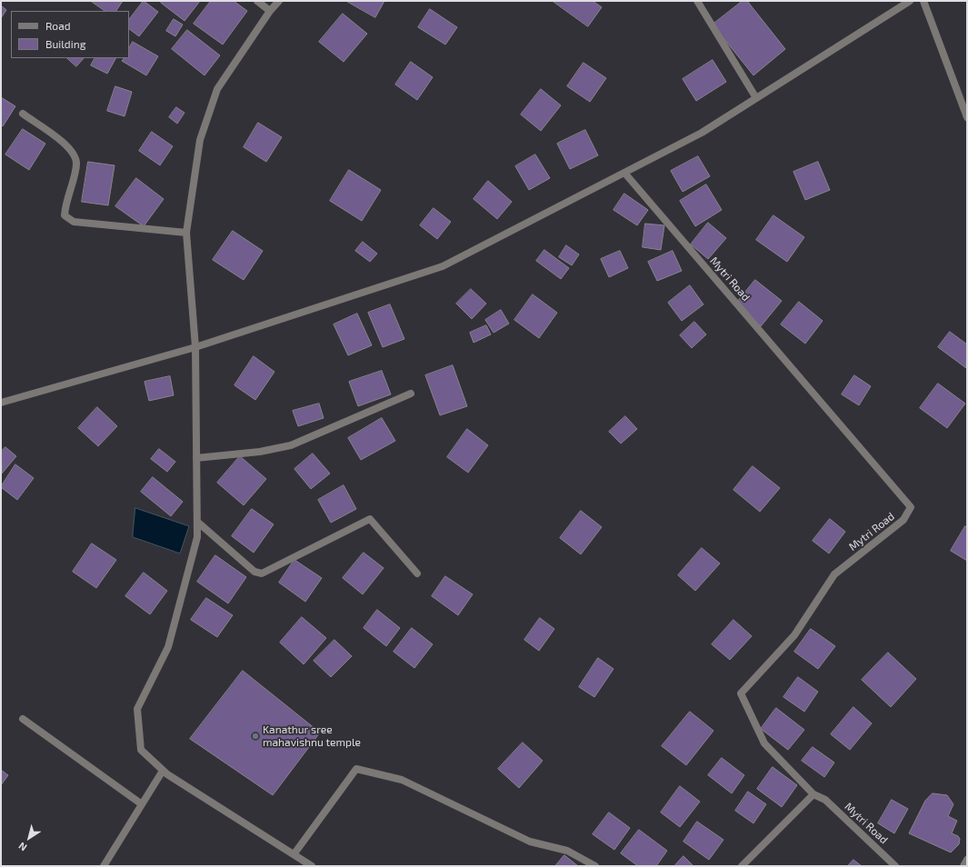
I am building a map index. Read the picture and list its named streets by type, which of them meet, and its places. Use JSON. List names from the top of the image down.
{
  "streets": {
    "street": ["Mytri Road"]
  },
  "places": ["Kanathur sree mahavishnu temple"],
  "legend": ["Road", "Building"],
  "north": "bottom left"
}
